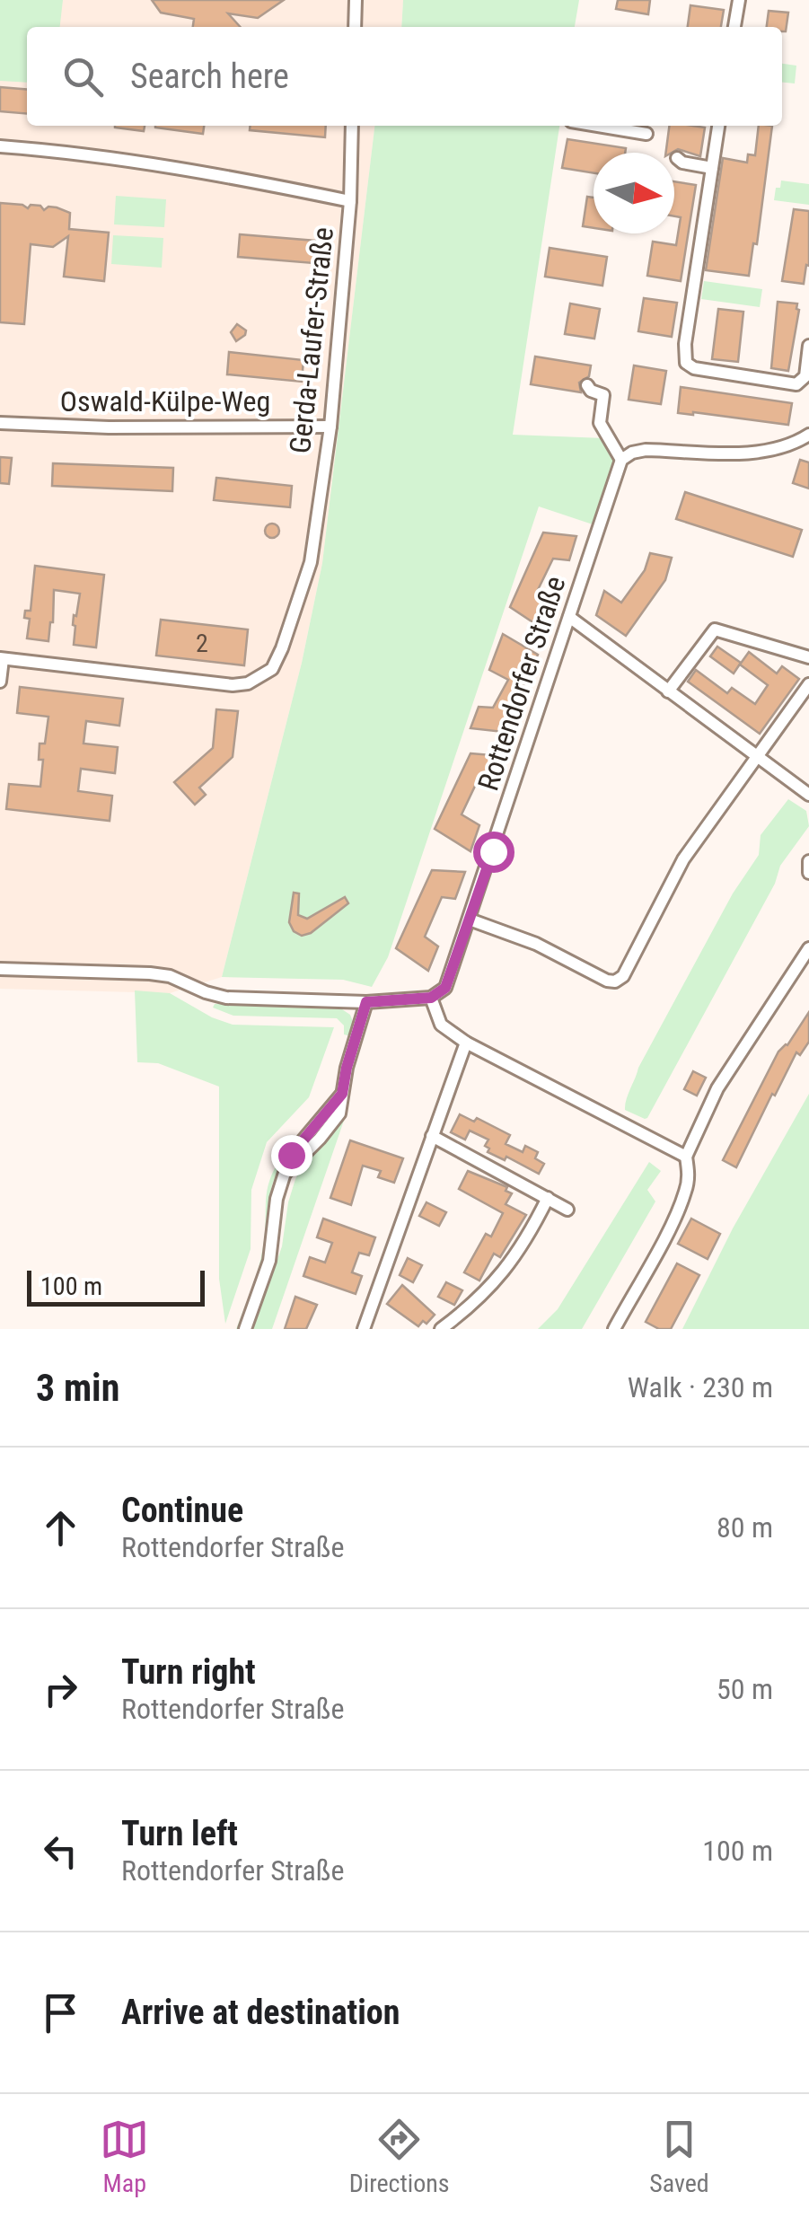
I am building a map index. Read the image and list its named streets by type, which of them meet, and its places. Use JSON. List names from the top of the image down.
{
  "streets": {
    "street": ["Gerda-Laufer-Straße", "Oswald-Külpe-Weg", "Rottendorfer Straße"]
  },
  "crossings": [
    ["Gerda-Laufer-Straße", "Oswald-Külpe-Weg"]
  ],
  "house_numbers": ["2"],
  "scale_bar": "100 m",
  "north": "right",
  "page": {
    "search": "Search here",
    "scale": "100 m",
    "heading": ["3 min", "Walk · 230 m"],
    "list": [
      ["Continue", "Rottendorfer Straße", "80 m"],
      ["Turn right", "Rottendorfer Straße", "50 m"],
      ["Turn left", "Rottendorfer Straße", "100 m"],
      "Arrive at destination"
    ],
    "nav": ["Map", "Directions", "Saved"]
  }
}
